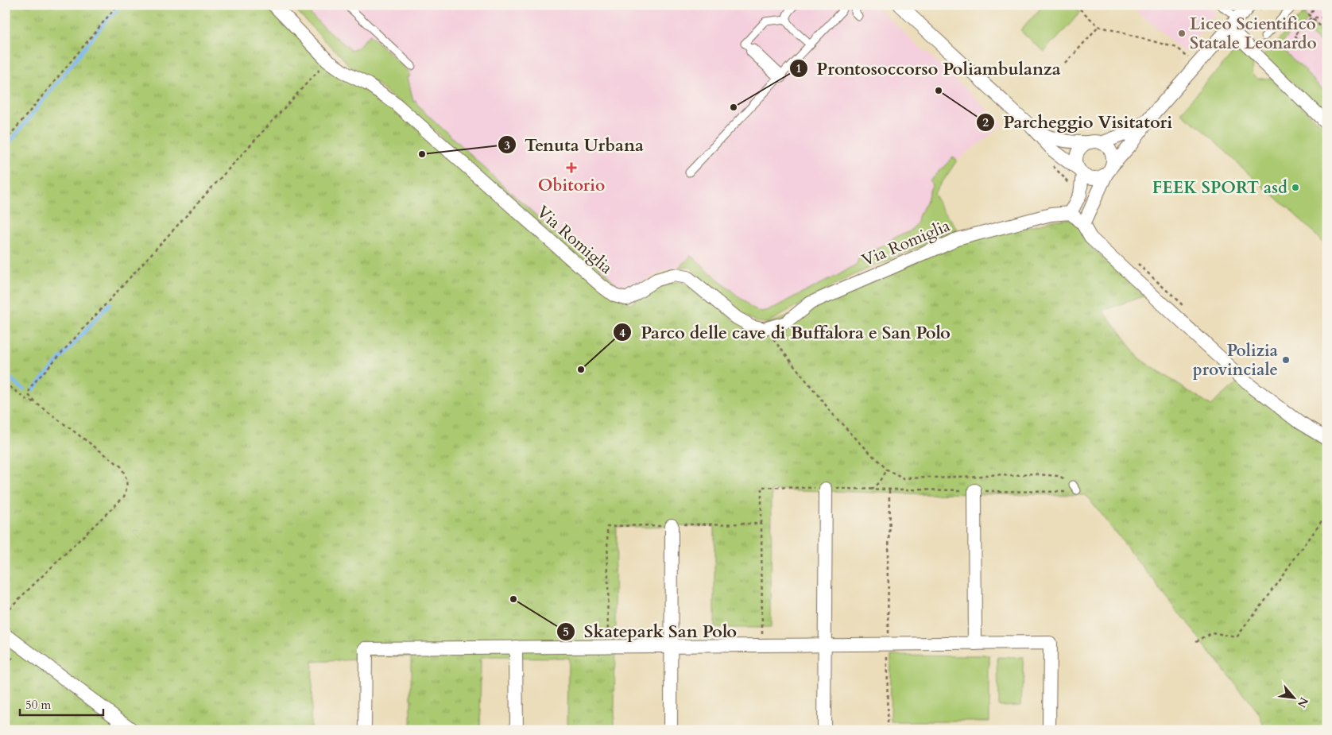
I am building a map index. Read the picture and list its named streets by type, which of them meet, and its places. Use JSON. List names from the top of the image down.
{
  "streets": {
    "street": ["Via Romiglia"]
  },
  "places": {
    "other": [
      "Liceo Scientifico Statale Leonardo",
      "Parcheggio Visitatori",
      "Prontosoccorso Poliambulanza",
      "Tenuta Urbana",
      "FEEK SPORT asd",
      "Polizia provinciale",
      "Parco delle cave di Buffalora e San Polo",
      "Skatepark San Polo"
    ],
    "health": ["Obitorio"]
  },
  "scale_bar": "50 m",
  "north": "bottom right"
}
